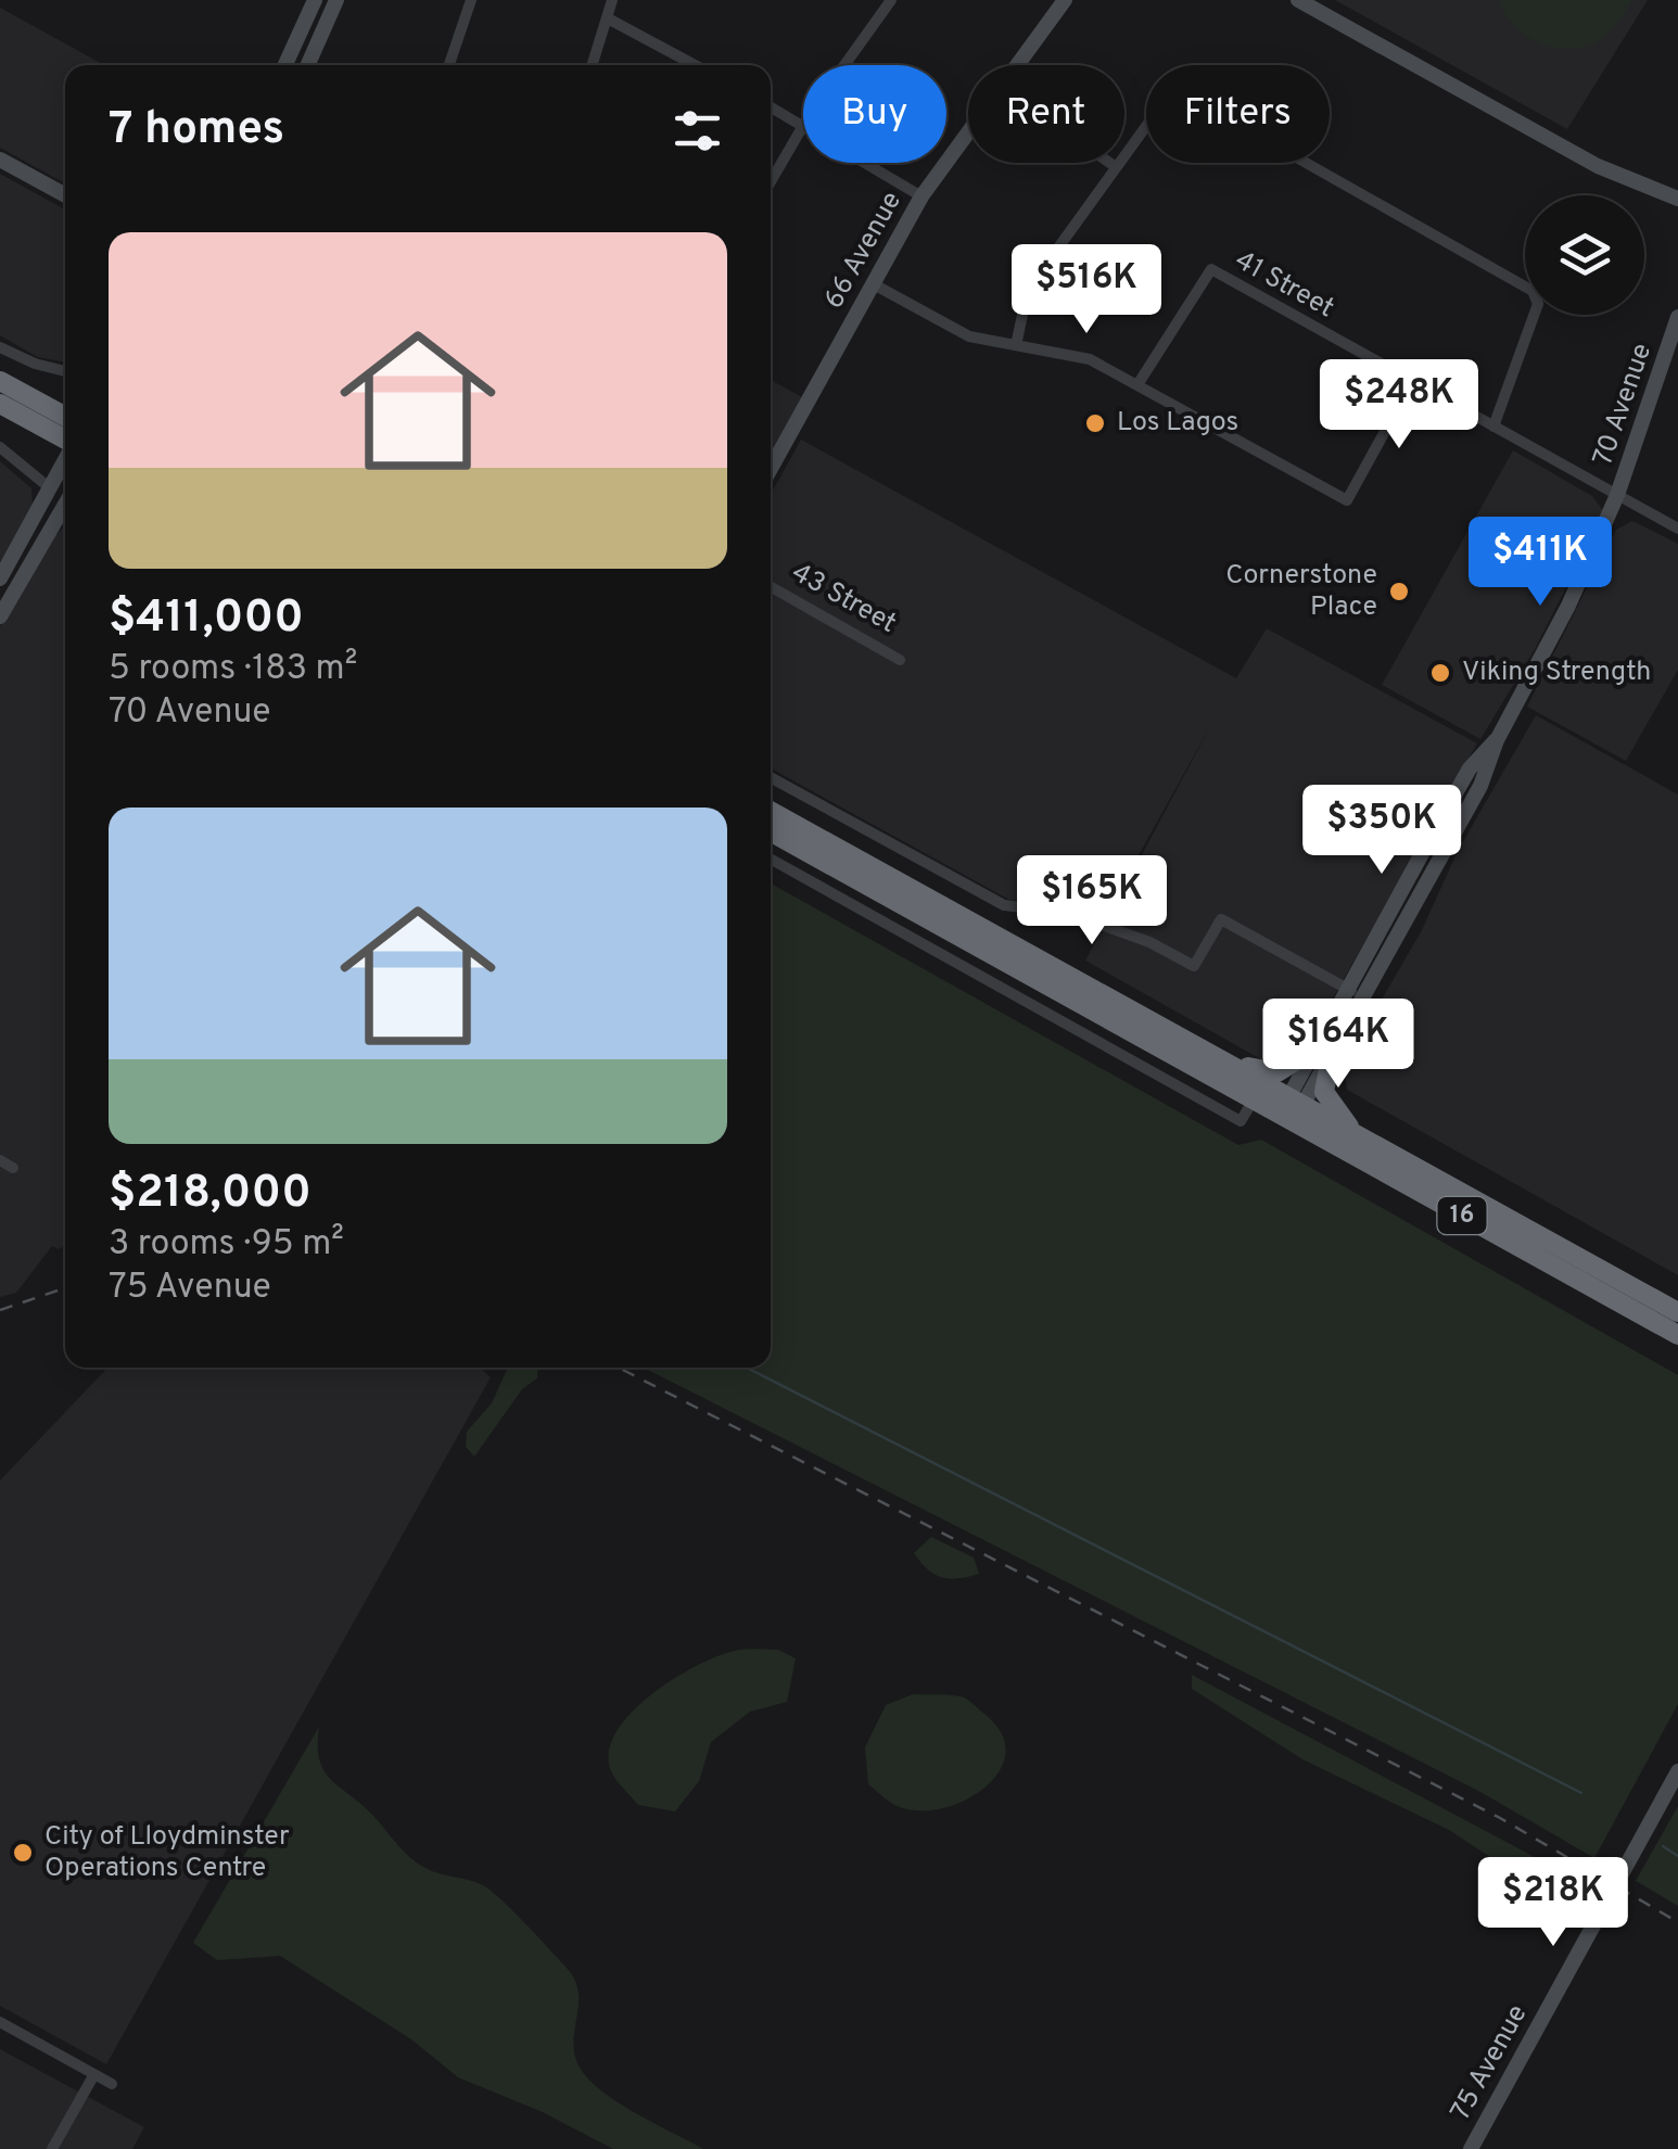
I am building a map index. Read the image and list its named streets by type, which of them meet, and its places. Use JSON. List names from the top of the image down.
{
  "streets": {
    "highway": ["16"],
    "street": [
      "66 Avenue",
      "41 Street",
      "70 Avenue",
      "43 Street",
      "75 Avenue"
    ]
  },
  "crossings": [
    ["41 Street", "70 Avenue"],
    ["70 Avenue", "16"]
  ],
  "places": [
    "Los Lagos",
    "Cornerstone Place",
    "Viking Strength",
    "City of Lloydminster Operations Centre"
  ],
  "page": {
    "chip": ["Buy", "Rent", "Filters"],
    "heading": "7 homes",
    "list": [
      {
        "name": "$411,000",
        "note": "5 rooms · 183 m² · 70 Avenue"
      },
      {
        "name": "$218,000",
        "note": "3 rooms · 95 m² · 75 Avenue"
      }
    ],
    "price": [
      "$516K",
      "$248K",
      "$411K",
      "$350K",
      "$165K",
      "$164K",
      "$218K"
    ]
  }
}
